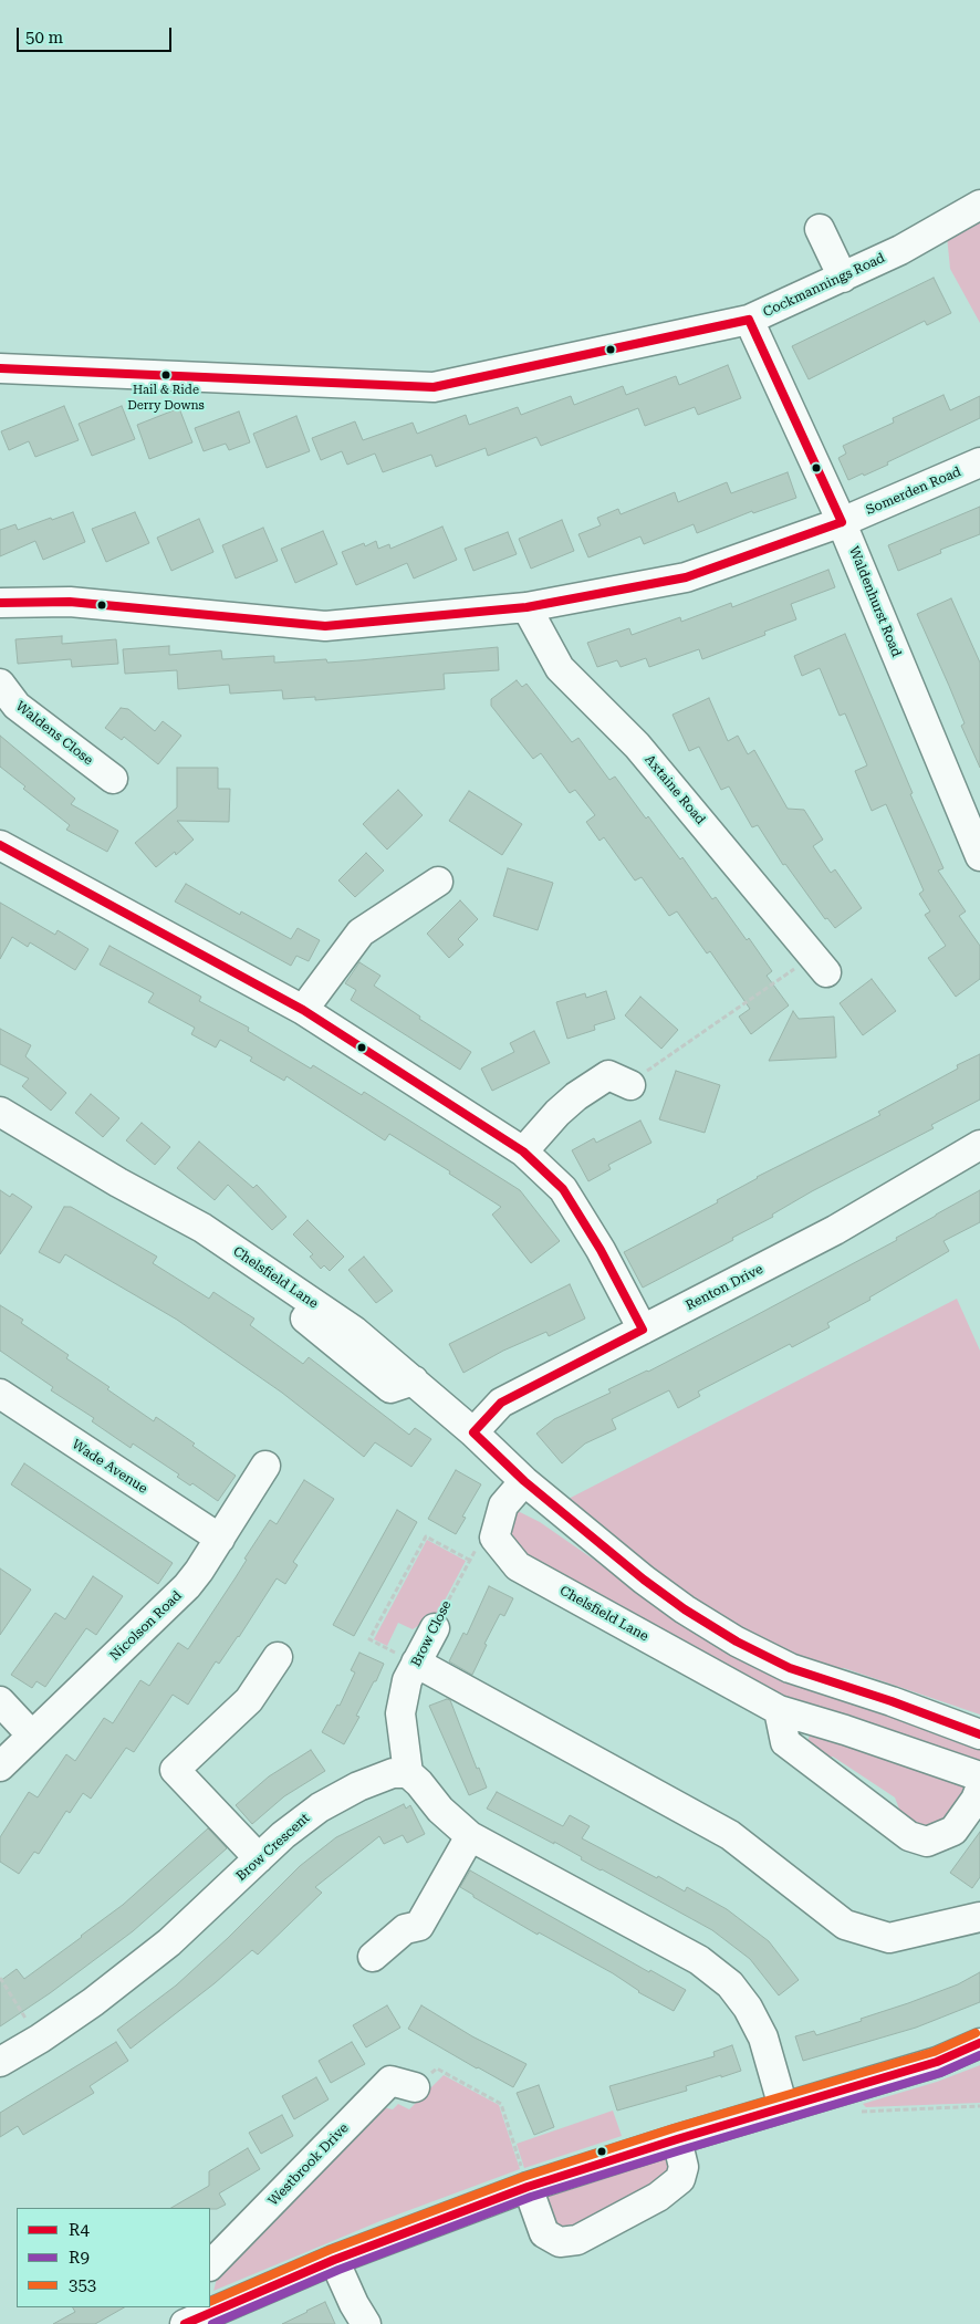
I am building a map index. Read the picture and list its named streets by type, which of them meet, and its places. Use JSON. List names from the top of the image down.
{
  "streets": {
    "street": [
      "Cockmannings Road",
      "Somerden Road",
      "Waldenhurst Road",
      "Waldens Close",
      "Axtaine Road",
      "Chelsfield Lane",
      "Renton Drive",
      "Wade Avenue",
      "Nicolson Road",
      "Brow Close",
      "Brow Crescent",
      "Westbrook Drive"
    ]
  },
  "crossings": [
    ["Cockmannings Road", "Waldenhurst Road"],
    ["Somerden Road", "Waldenhurst Road"],
    ["Somerden Road", "Axtaine Road"],
    ["Chelsfield Lane", "Renton Drive"],
    ["Wade Avenue", "Nicolson Road"],
    ["Brow Close", "Brow Crescent"]
  ],
  "places": ["Hail & Ride Derry Downs"],
  "lines": ["transit line R4", "transit line 353", "transit line R9"],
  "legend": ["R4", "R9", "353"],
  "scale_bar": "50 m"
}
